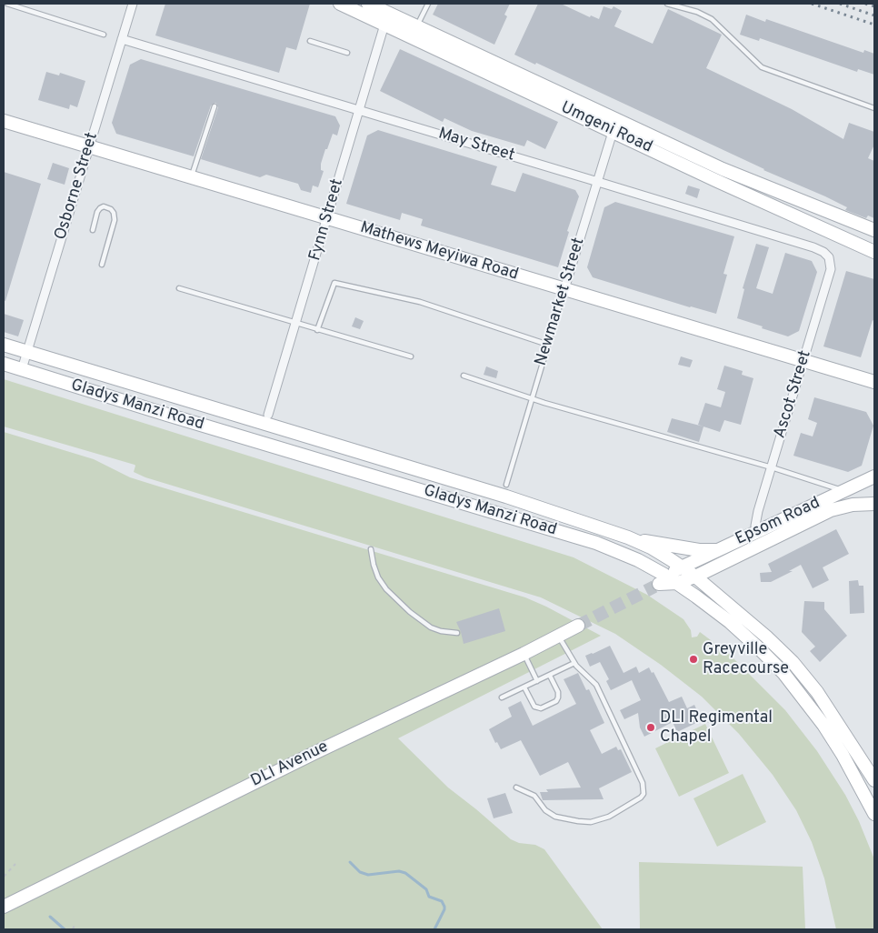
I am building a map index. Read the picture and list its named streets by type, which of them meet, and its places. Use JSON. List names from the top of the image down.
{
  "streets": {
    "main road": [
      "Umgeni Road",
      "Mathews Meyiwa Road",
      "Gladys Manzi Road",
      "Epsom Road",
      "DLI Avenue"
    ],
    "street": [
      "May Street",
      "Osborne Street",
      "Fynn Street",
      "Newmarket Street",
      "Ascot Street"
    ]
  },
  "crossings": [
    ["Umgeni Road", "Fynn Street"],
    ["Umgeni Road", "Newmarket Street"],
    ["May Street", "Osborne Street"],
    ["May Street", "Fynn Street"],
    ["May Street", "Newmarket Street"],
    ["May Street", "Ascot Street"],
    ["Osborne Street", "Mathews Meyiwa Road"],
    ["Osborne Street", "Gladys Manzi Road"],
    ["Fynn Street", "Mathews Meyiwa Road"],
    ["Fynn Street", "Gladys Manzi Road"],
    ["Mathews Meyiwa Road", "Newmarket Street"],
    ["Mathews Meyiwa Road", "Ascot Street"],
    ["Newmarket Street", "Gladys Manzi Road"],
    ["Ascot Street", "Epsom Road"],
    ["Gladys Manzi Road", "Epsom Road"]
  ],
  "places": ["Greyville Racecourse", "DLI Regimental Chapel"]
}
